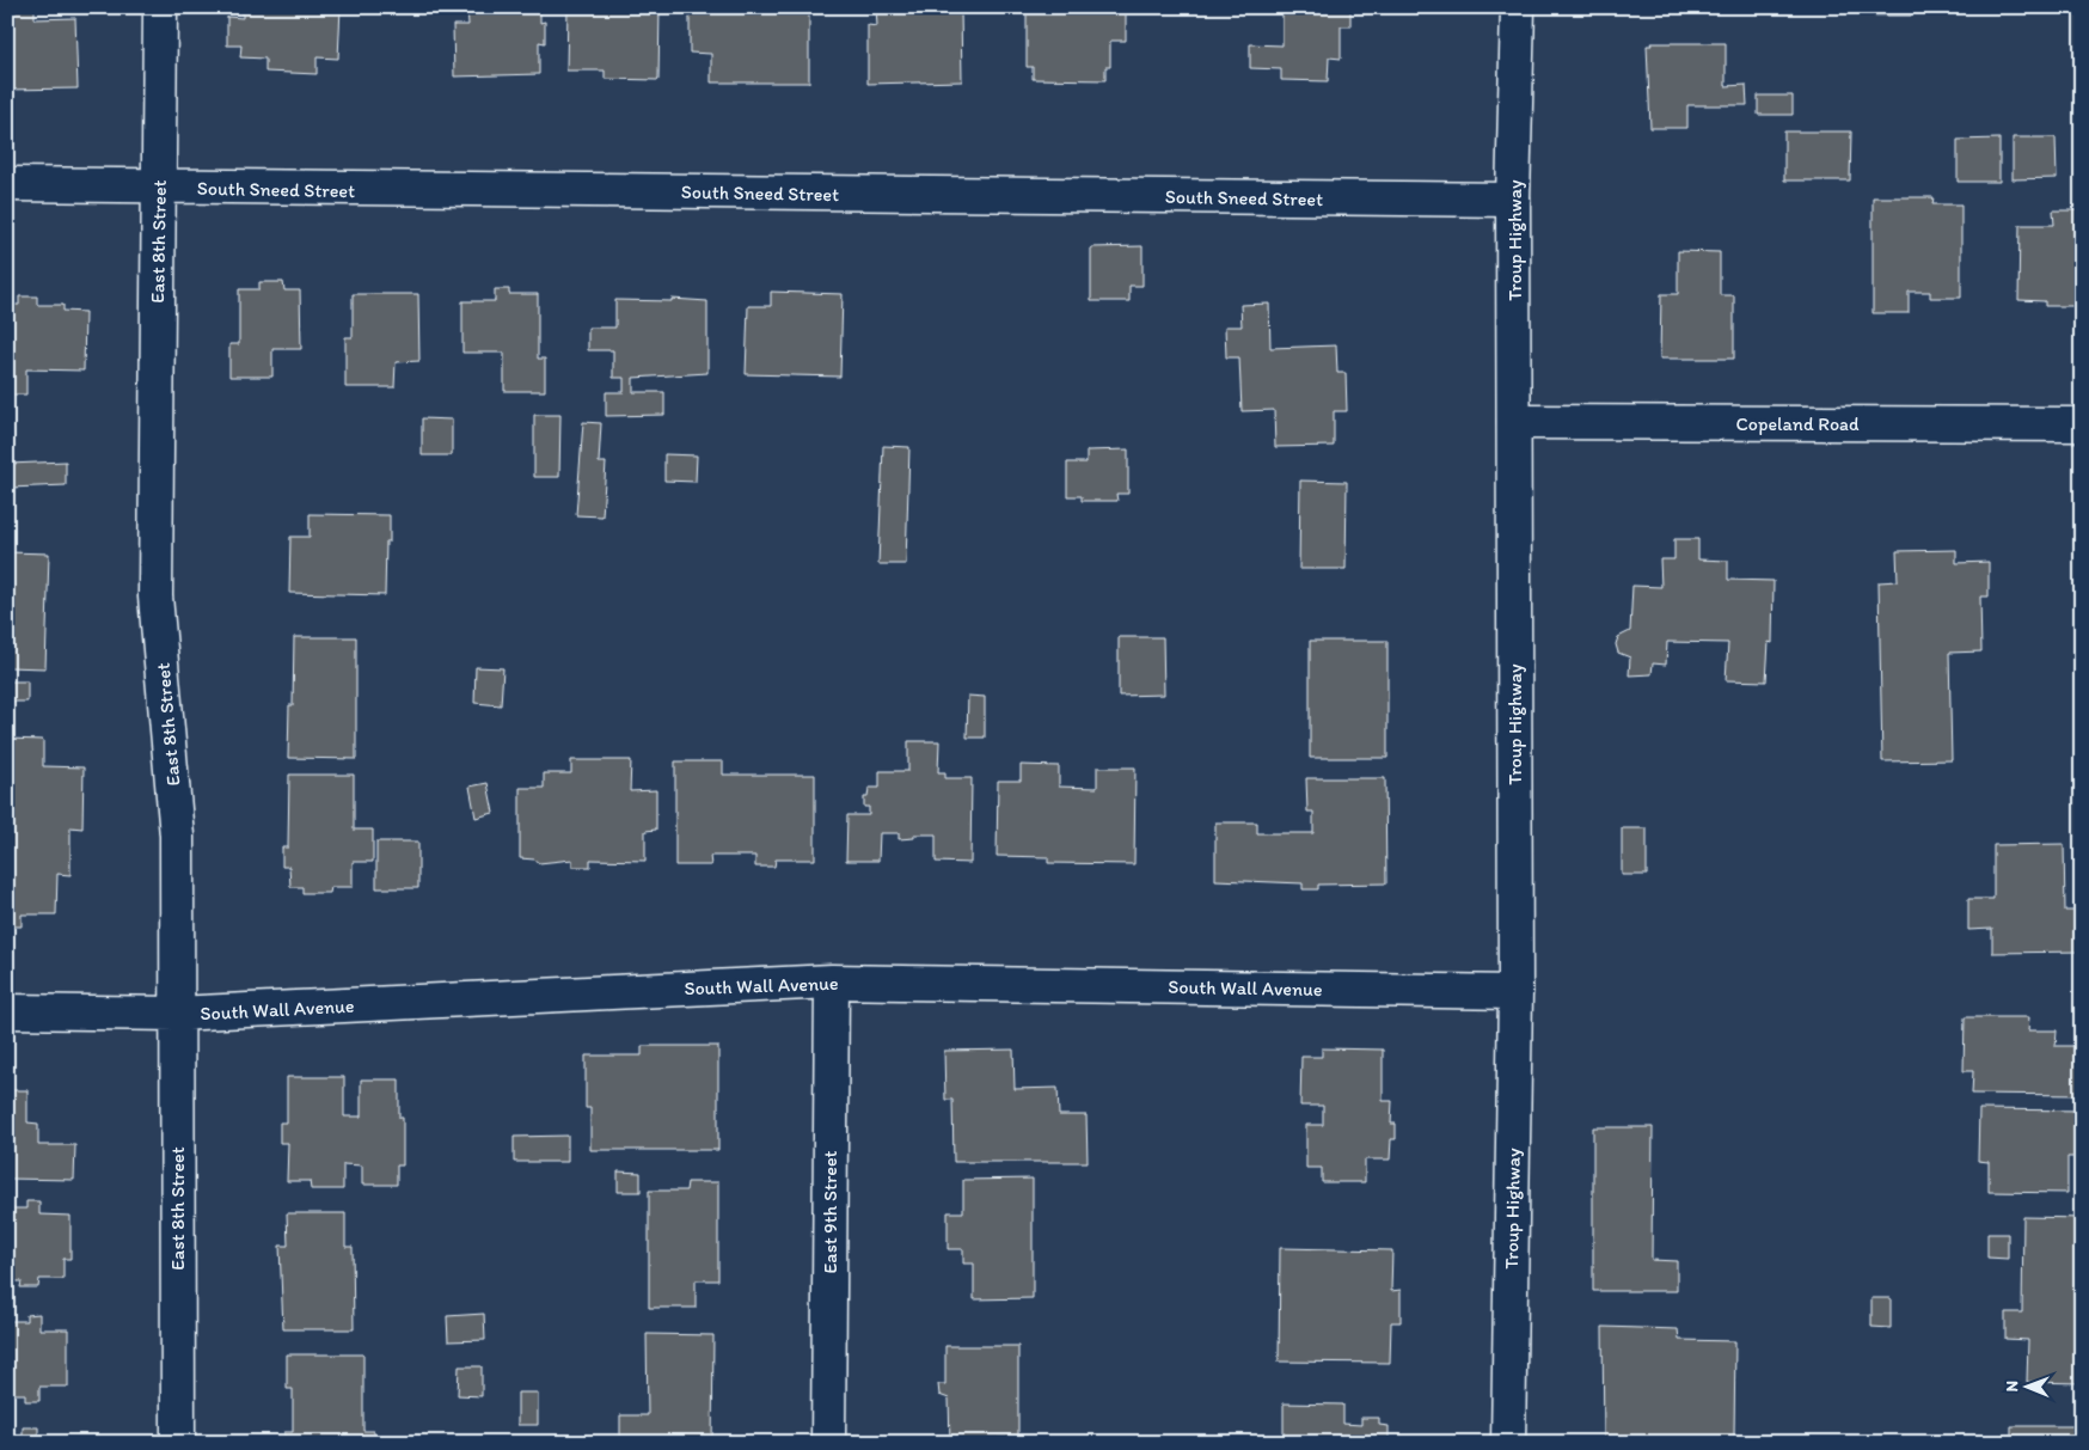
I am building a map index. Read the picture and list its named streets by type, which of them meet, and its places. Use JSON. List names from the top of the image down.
{
  "streets": {
    "street": [
      "South Sneed Street",
      "Troup Highway",
      "East 8th Street",
      "Copeland Road",
      "South Wall Avenue",
      "East 9th Street"
    ]
  },
  "crossings": [
    ["South Sneed Street", "Troup Highway"],
    ["South Sneed Street", "East 8th Street"],
    ["Troup Highway", "Copeland Road"],
    ["Troup Highway", "South Wall Avenue"],
    ["East 8th Street", "South Wall Avenue"],
    ["South Wall Avenue", "East 9th Street"]
  ],
  "north": "left"
}
